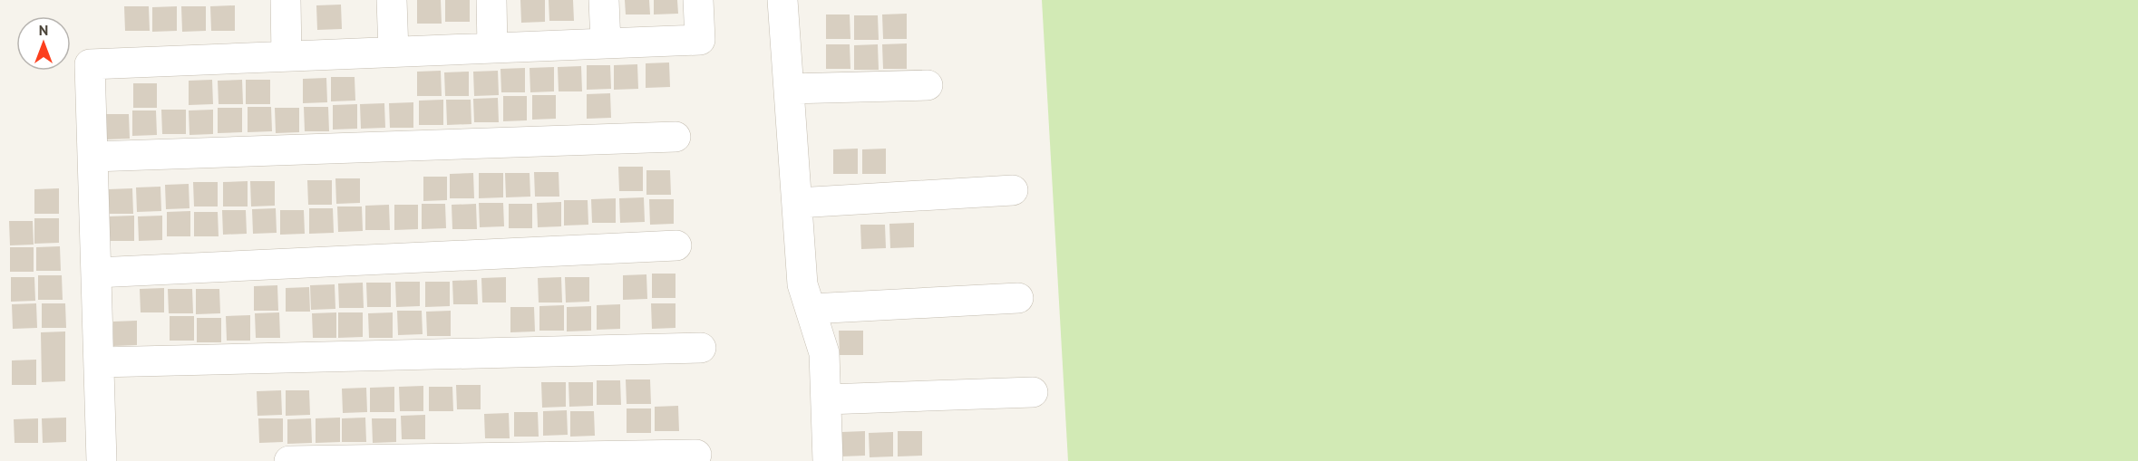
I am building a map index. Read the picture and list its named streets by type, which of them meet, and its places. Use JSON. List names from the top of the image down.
{
  "north": "top"
}
